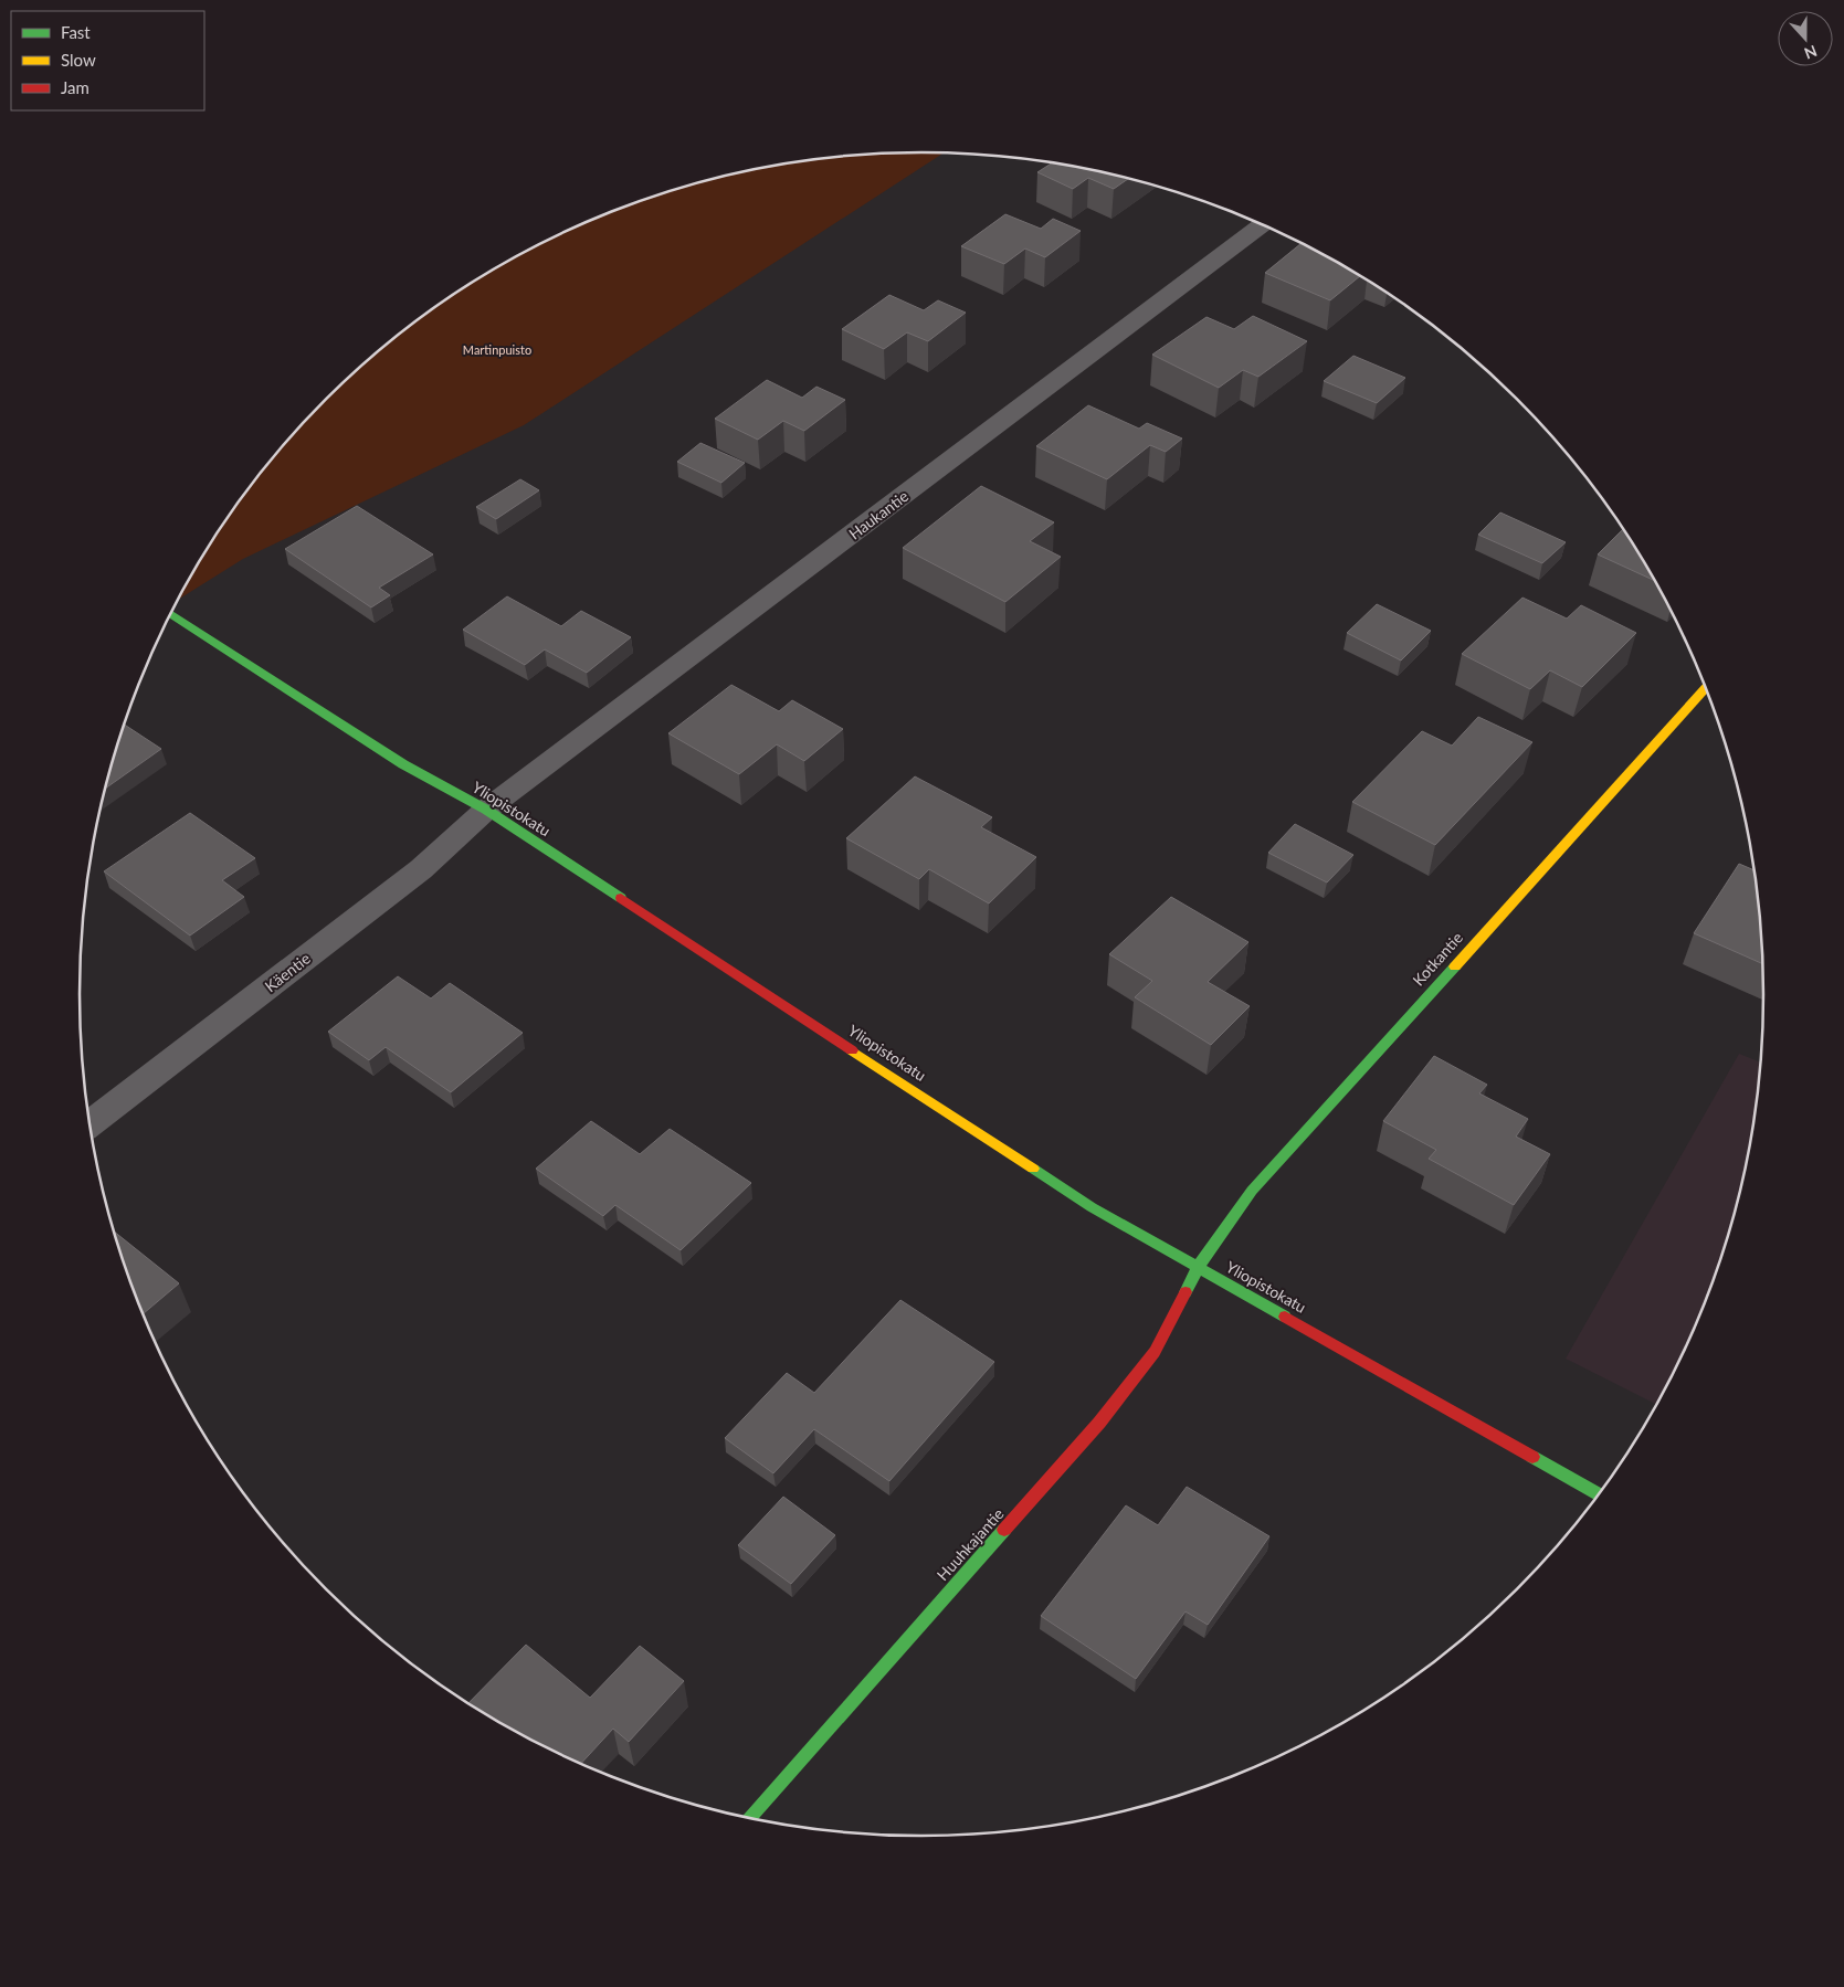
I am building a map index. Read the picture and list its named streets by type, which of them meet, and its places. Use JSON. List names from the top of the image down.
{
  "streets": {
    "street": [
      "Haukantie",
      "Yliopistokatu",
      "Kotkantie",
      "Käentie",
      "Huuhkajantie"
    ]
  },
  "crossings": [
    ["Haukantie", "Yliopistokatu"],
    ["Haukantie", "Käentie"],
    ["Yliopistokatu", "Kotkantie"],
    ["Yliopistokatu", "Käentie"],
    ["Yliopistokatu", "Huuhkajantie"],
    ["Kotkantie", "Huuhkajantie"]
  ],
  "parks": ["Martinpuisto"],
  "legend": ["Fast", "Slow", "Jam"],
  "north": "bottom"
}
